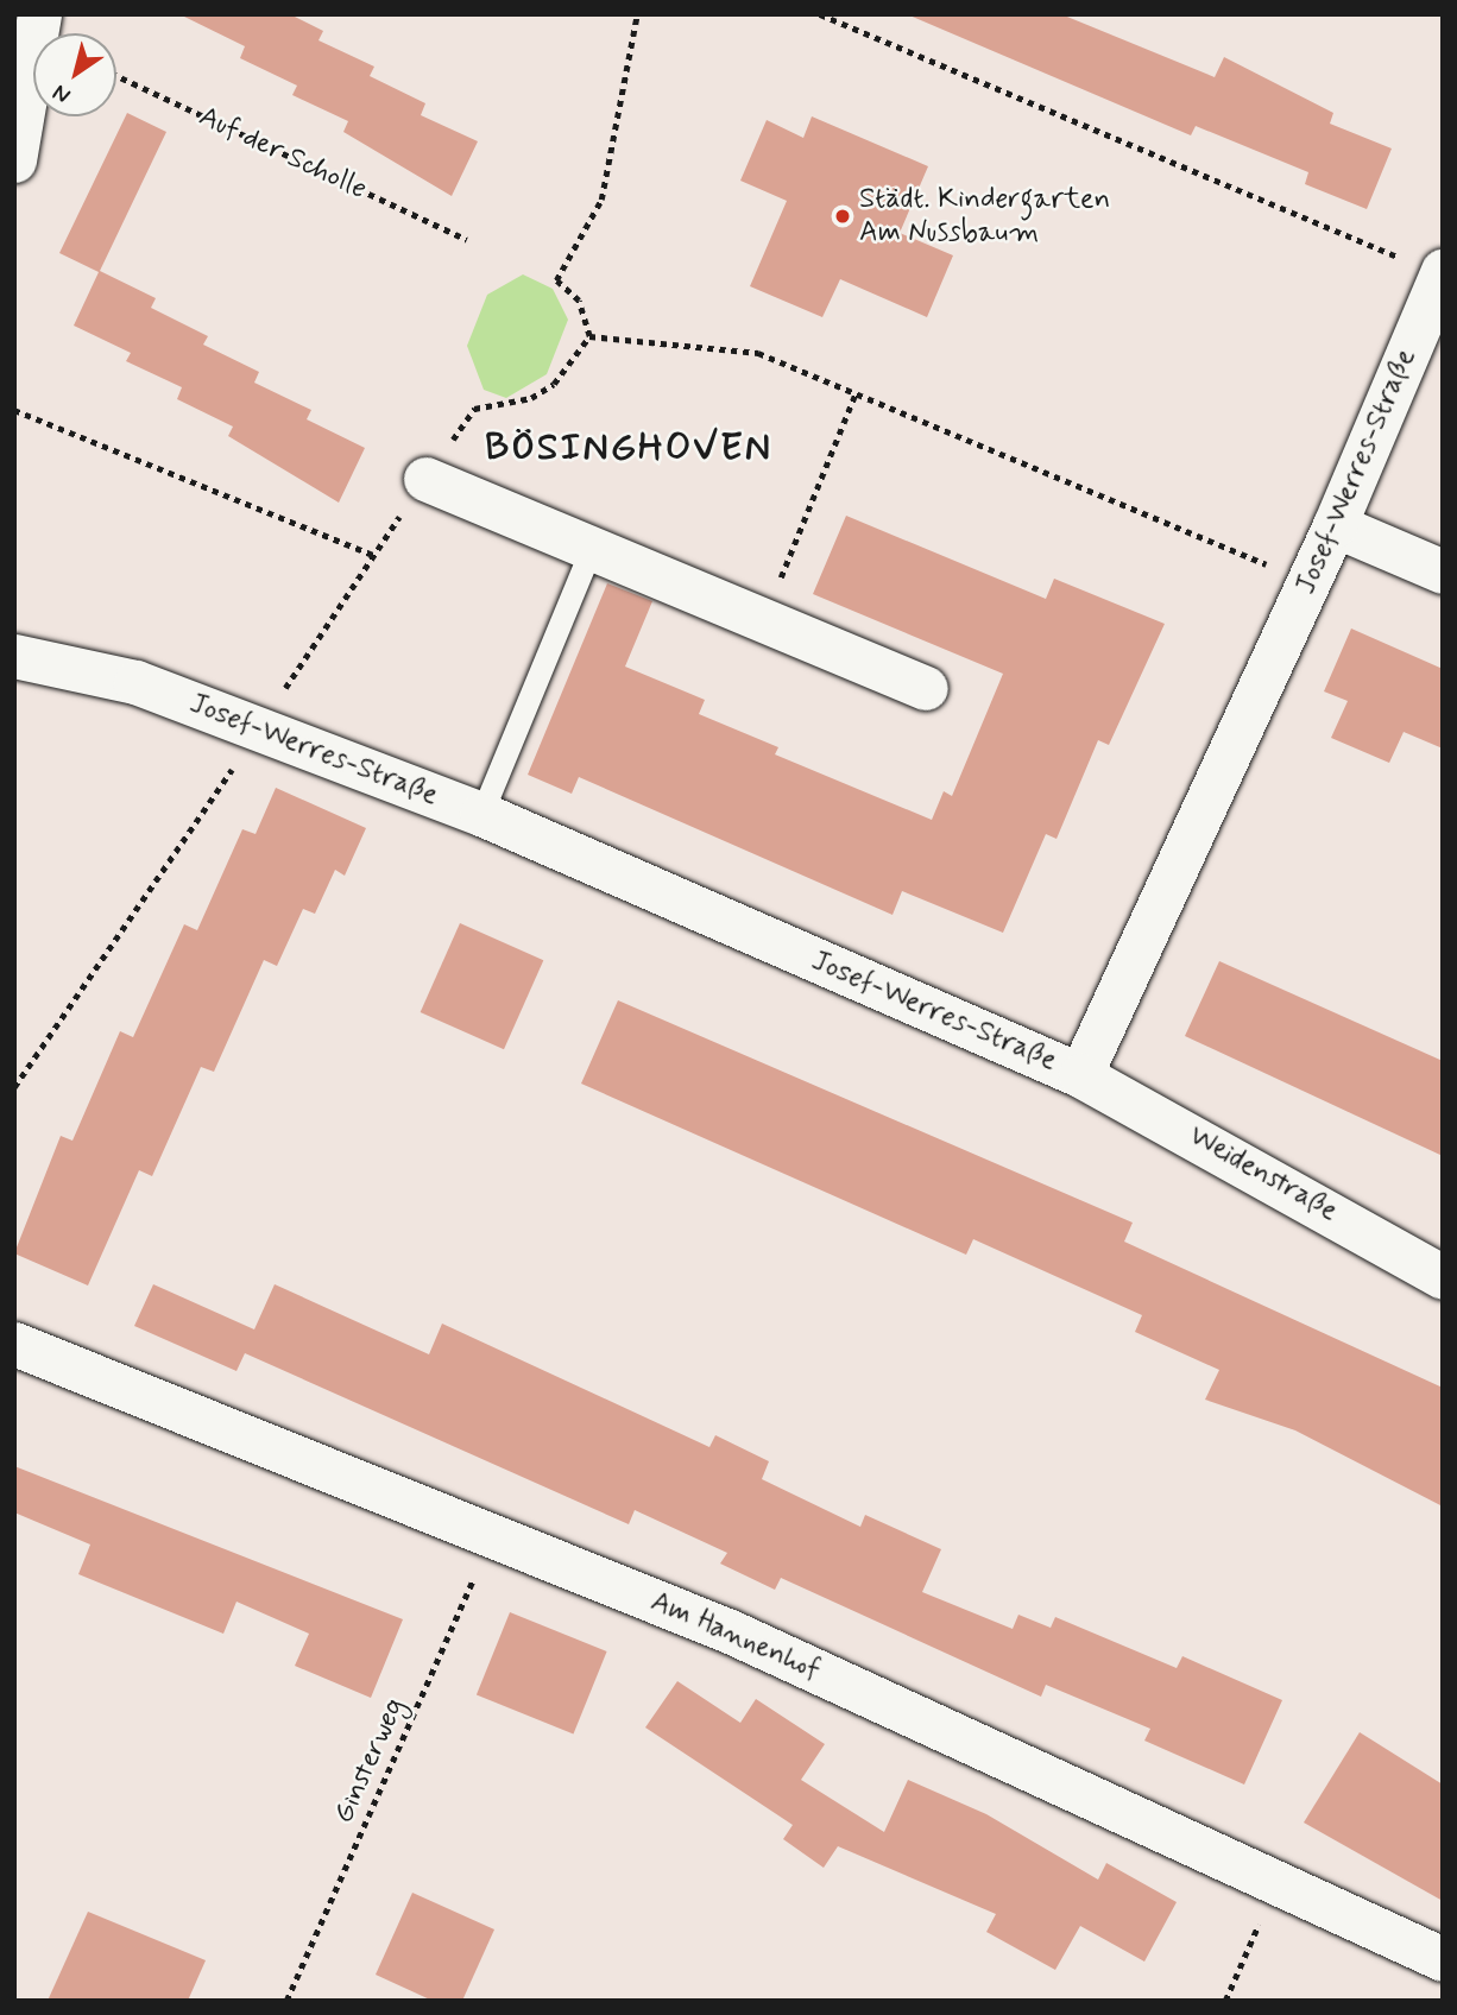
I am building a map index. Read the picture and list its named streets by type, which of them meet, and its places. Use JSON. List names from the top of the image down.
{
  "streets": {
    "street": ["Josef-Werres-Straße", "Weidenstraße", "Am Hannenhof"],
    "path": ["Auf der Scholle", "Ginsterweg"]
  },
  "crossings": [
    ["Josef-Werres-Straße", "Weidenstraße"],
    ["Am Hannenhof", "Ginsterweg"]
  ],
  "districts": ["BÖSINGHOVEN"],
  "places": ["Städt. Kindergarten Am Nussbaum"],
  "north": "bottom left"
}
